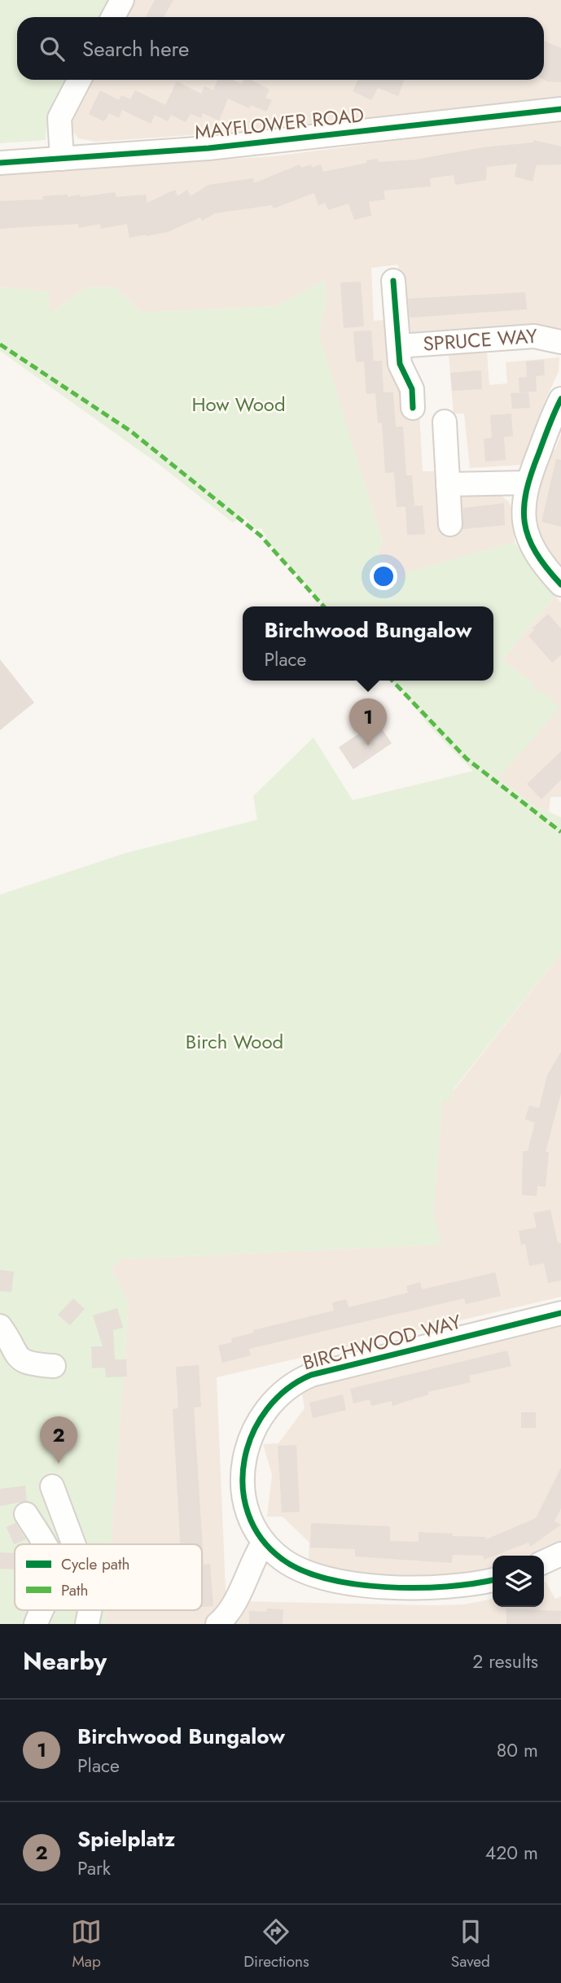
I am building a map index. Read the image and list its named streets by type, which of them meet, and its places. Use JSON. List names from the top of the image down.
{
  "streets": {
    "street": ["MAYFLOWER ROAD", "SPRUCE WAY", "BIRCHWOOD WAY"]
  },
  "parks": ["How Wood", "Birch Wood"],
  "legend": ["Cycle path", "Path"],
  "page": {
    "search": "Search here",
    "popup": ["Birchwood Bungalow", "Place"],
    "pins": ["1", "2"],
    "heading": ["Nearby", "2 results"],
    "list": [
      {
        "mark": "1",
        "name": "Birchwood Bungalow",
        "note": "Place",
        "value": "80 m"
      },
      {
        "mark": "2",
        "name": "Spielplatz",
        "note": "Park",
        "value": "420 m"
      }
    ],
    "nav": ["Map", "Directions", "Saved"]
  }
}
